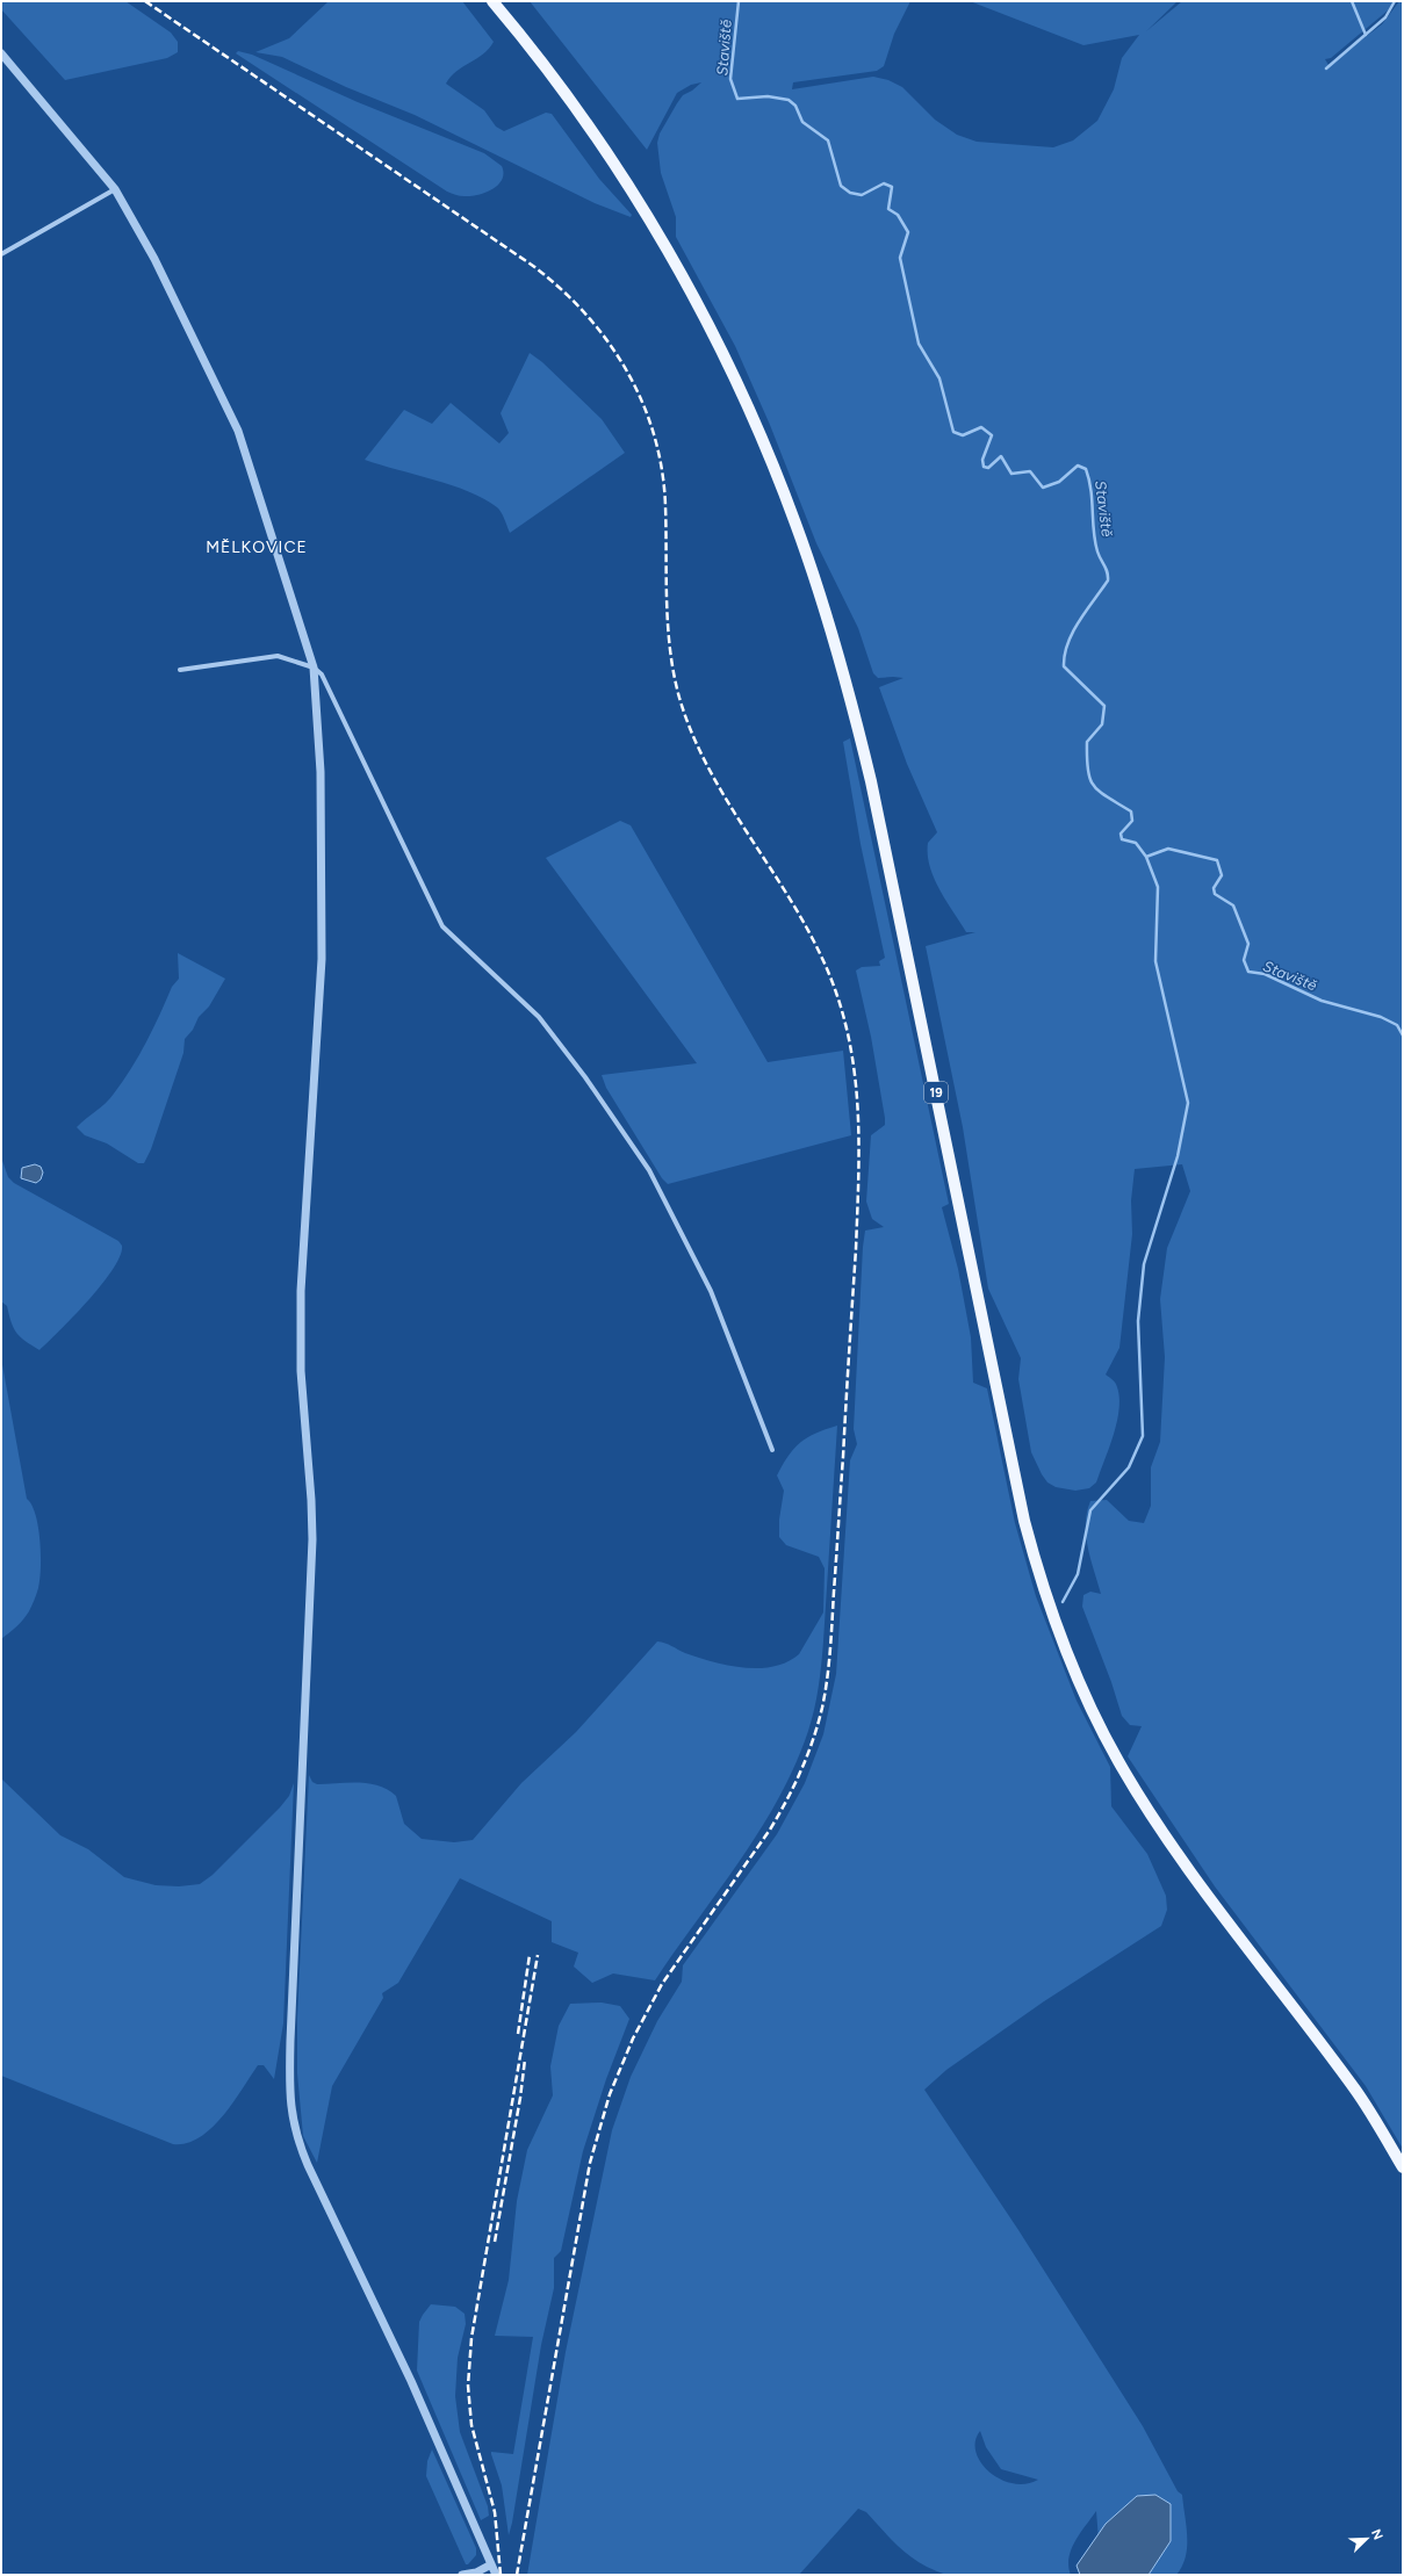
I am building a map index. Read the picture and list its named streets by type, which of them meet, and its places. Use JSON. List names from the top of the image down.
{
  "streets": {
    "main road": ["19"]
  },
  "districts": ["MĚLKOVICE"],
  "water": ["Staviště"],
  "north": "top right"
}
